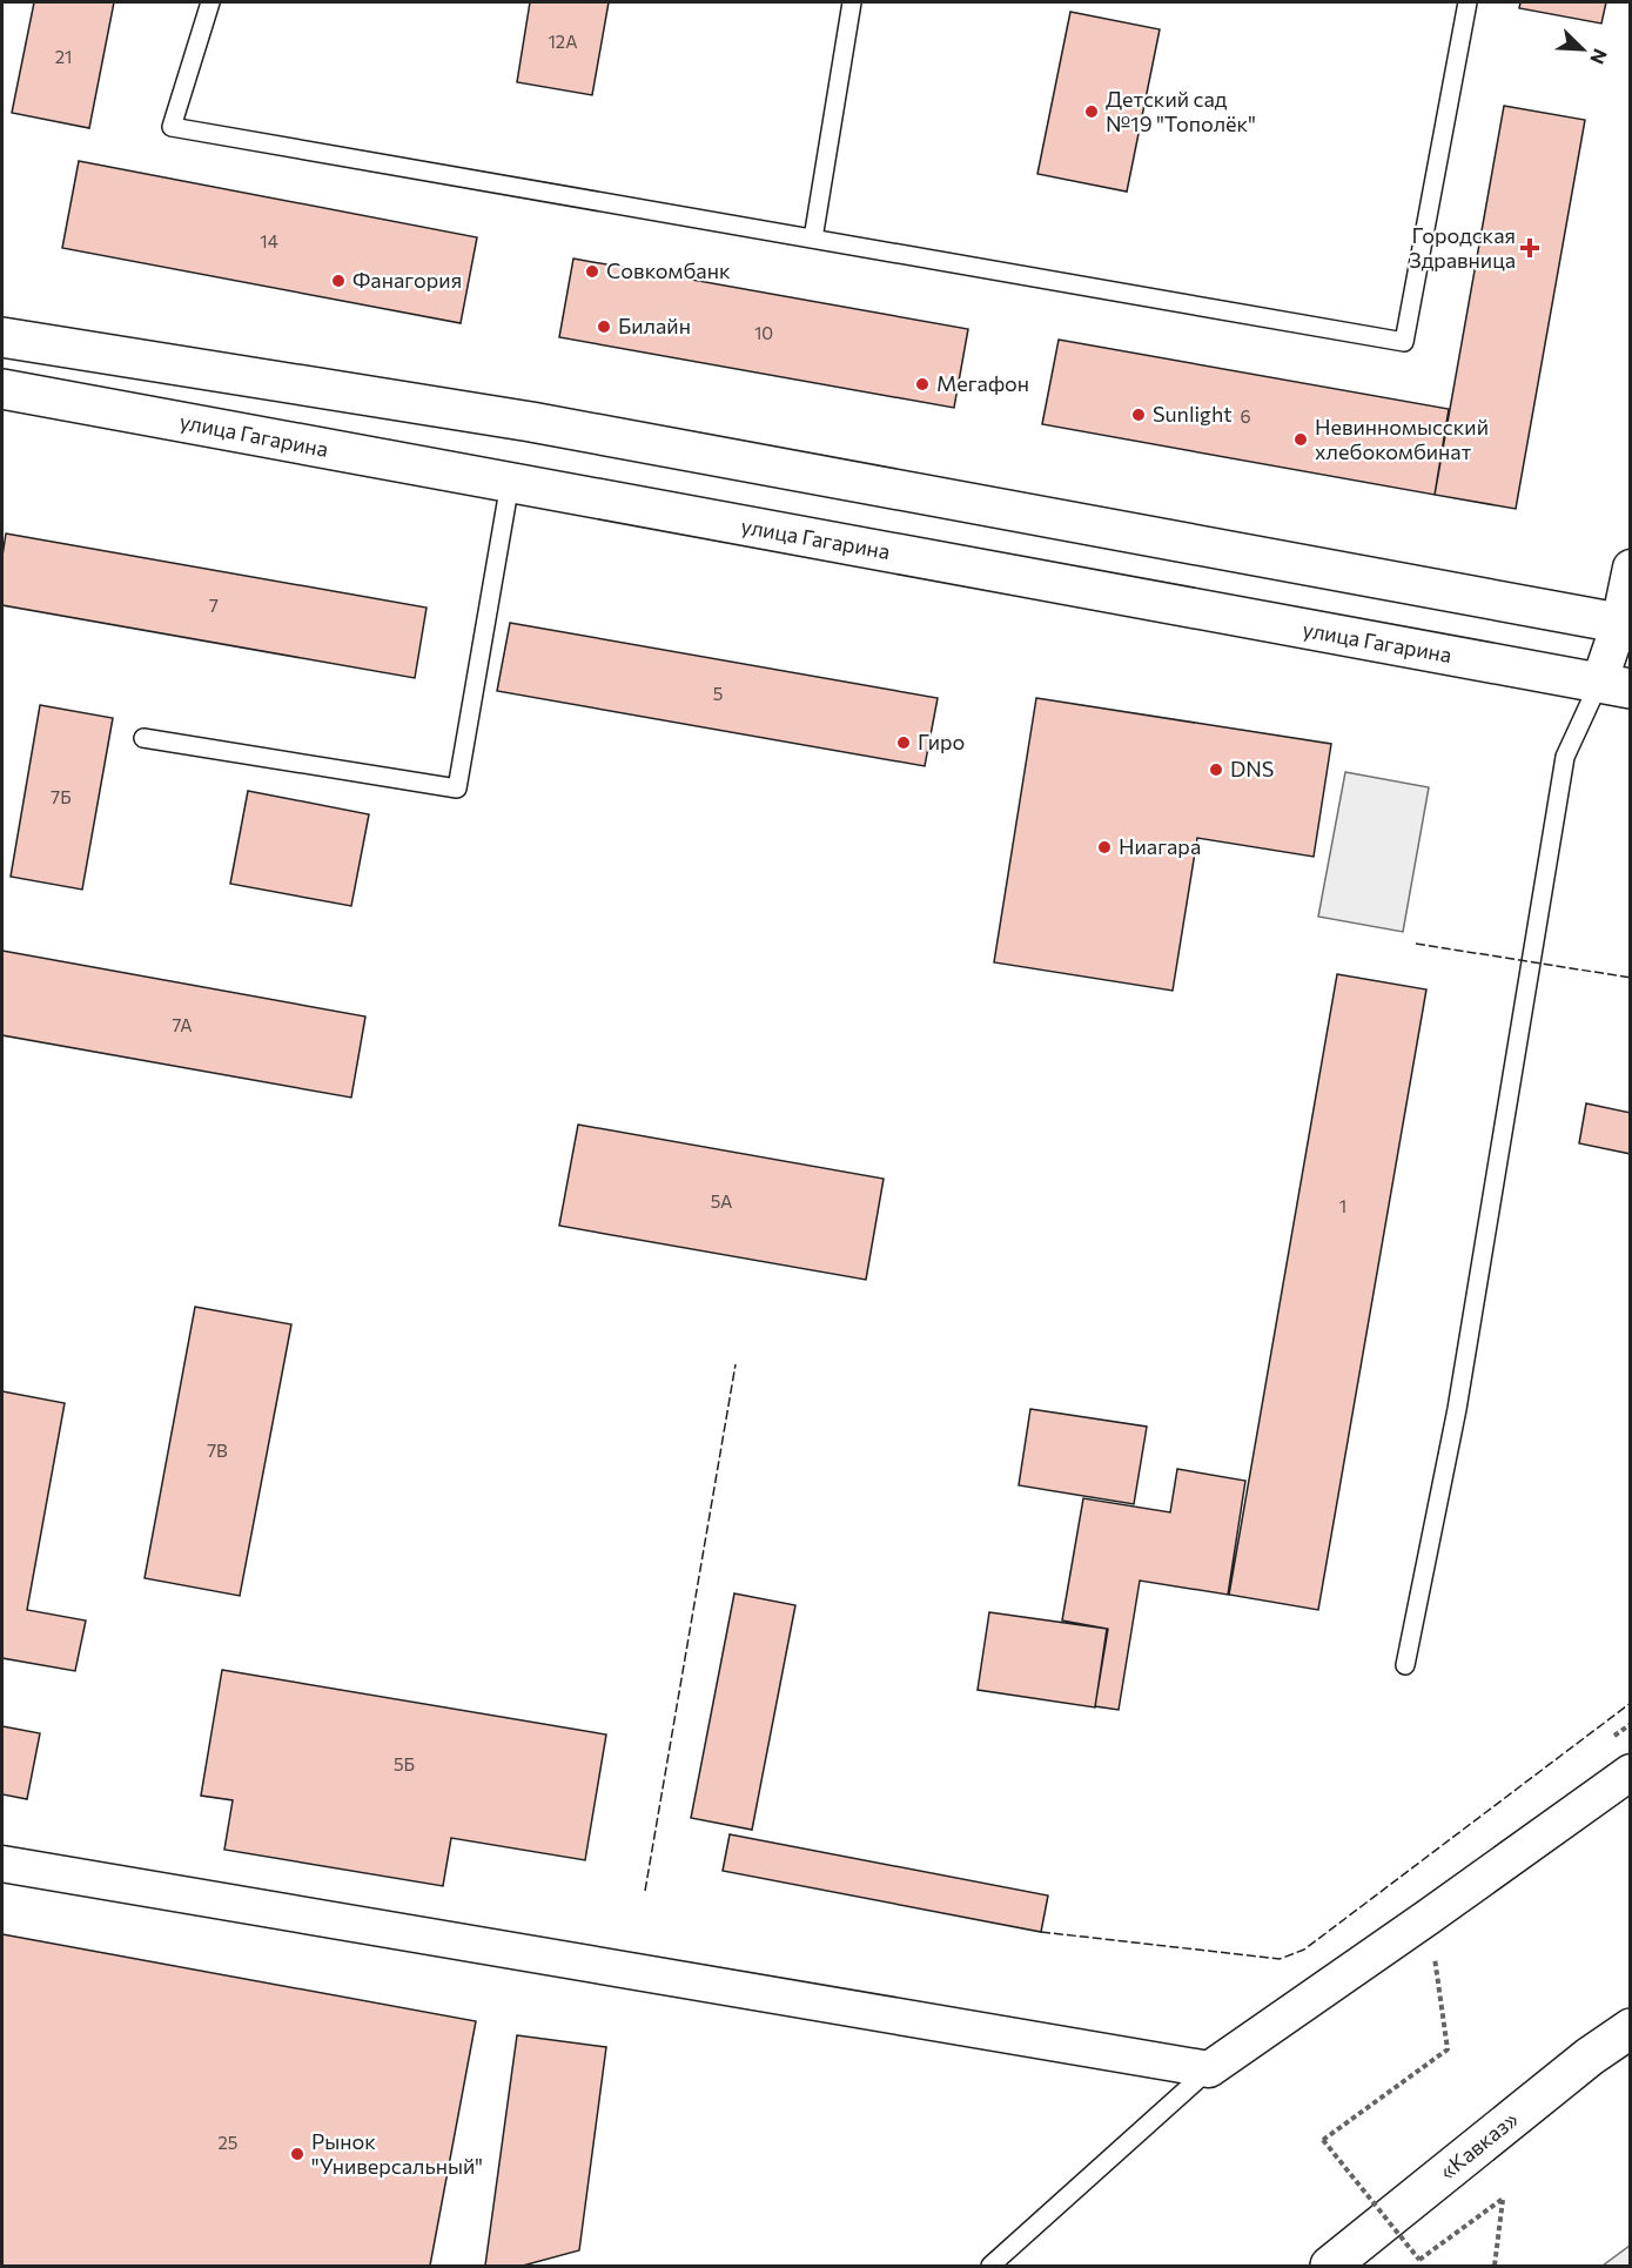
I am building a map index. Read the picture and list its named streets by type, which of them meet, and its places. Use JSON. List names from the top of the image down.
{
  "streets": {
    "main road": ["улица Гагарина", "«Кавказ»"]
  },
  "places": {
    "other": [
      "Детский сад №19 \"Тополёк\"",
      "Совкомбанк",
      "Фанагория",
      "Билайн",
      "Мегафон",
      "Sunlight",
      "Невинномысский хлебокомбинат",
      "Гиро",
      "DNS",
      "Ниагара",
      "Рынок \"Универсальный\""
    ],
    "health": ["Городская Здравница"]
  },
  "house_numbers": [
    "12А",
    "21",
    "14",
    "10",
    "6",
    "7",
    "5",
    "7Б",
    "7А",
    "5А",
    "1",
    "7В",
    "5Б",
    "25"
  ],
  "north": "bottom right"
}
